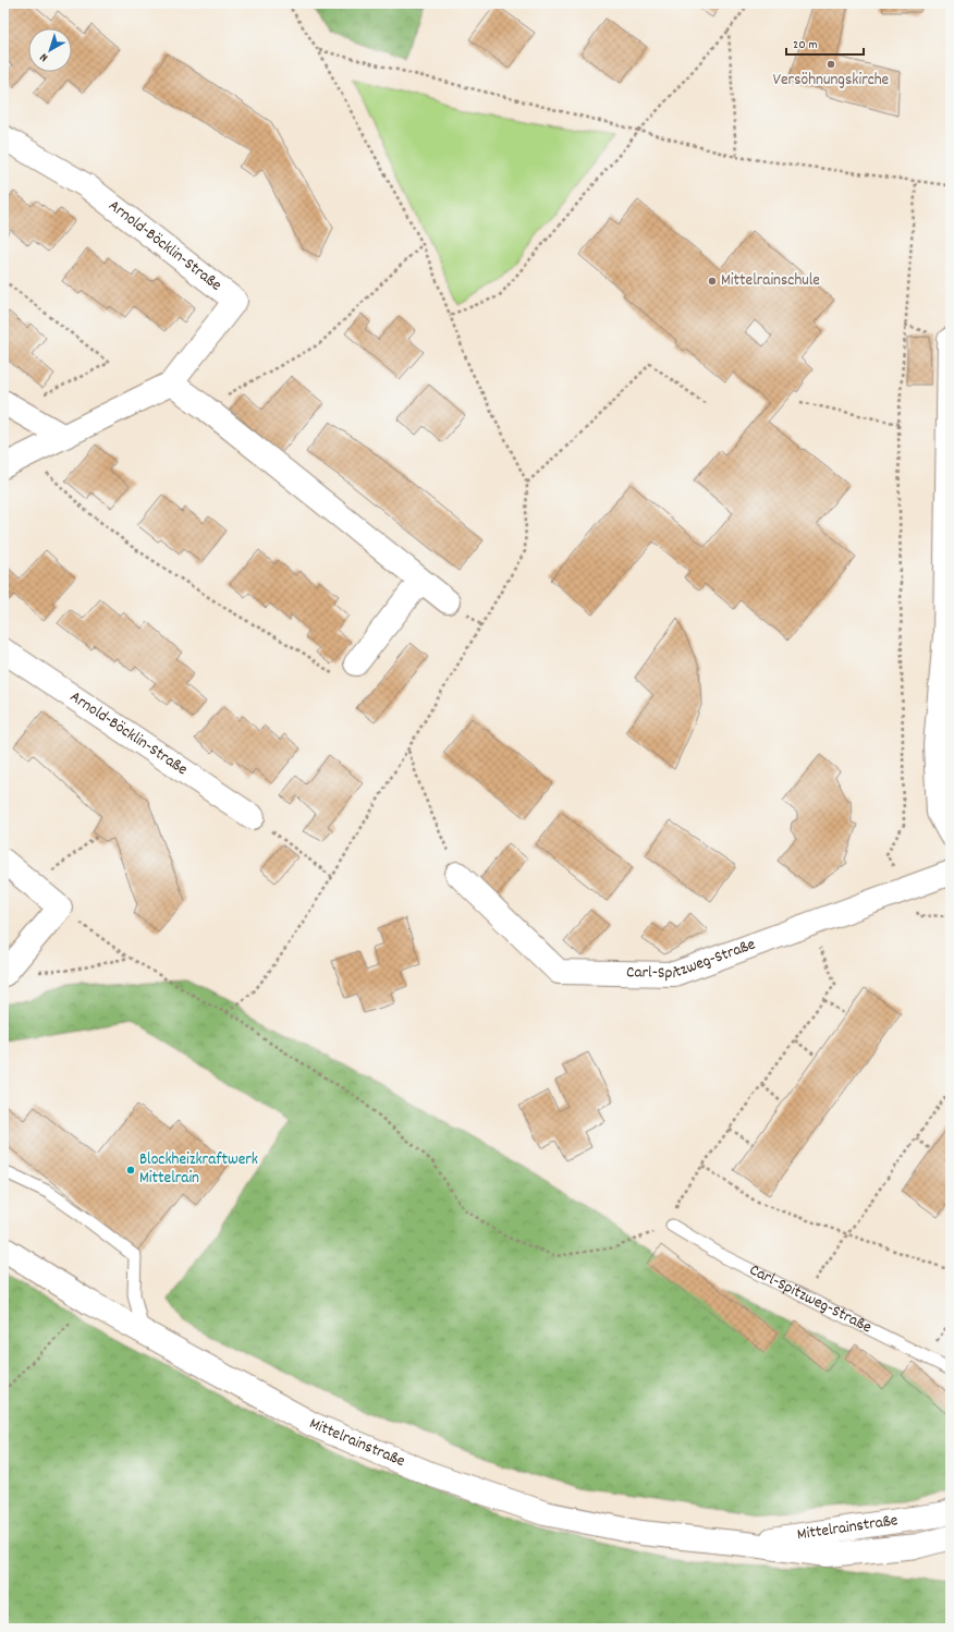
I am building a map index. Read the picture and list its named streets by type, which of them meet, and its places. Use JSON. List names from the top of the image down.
{
  "streets": {
    "street": ["Arnold-Böcklin-Straße", "Carl-Spitzweg-Straße", "Mittelrainstraße"]
  },
  "places": ["Versöhnungskirche", "Mittelrainschule", "Blockheizkraftwerk Mittelrain"],
  "scale_bar": "20 m",
  "north": "bottom left"
}
